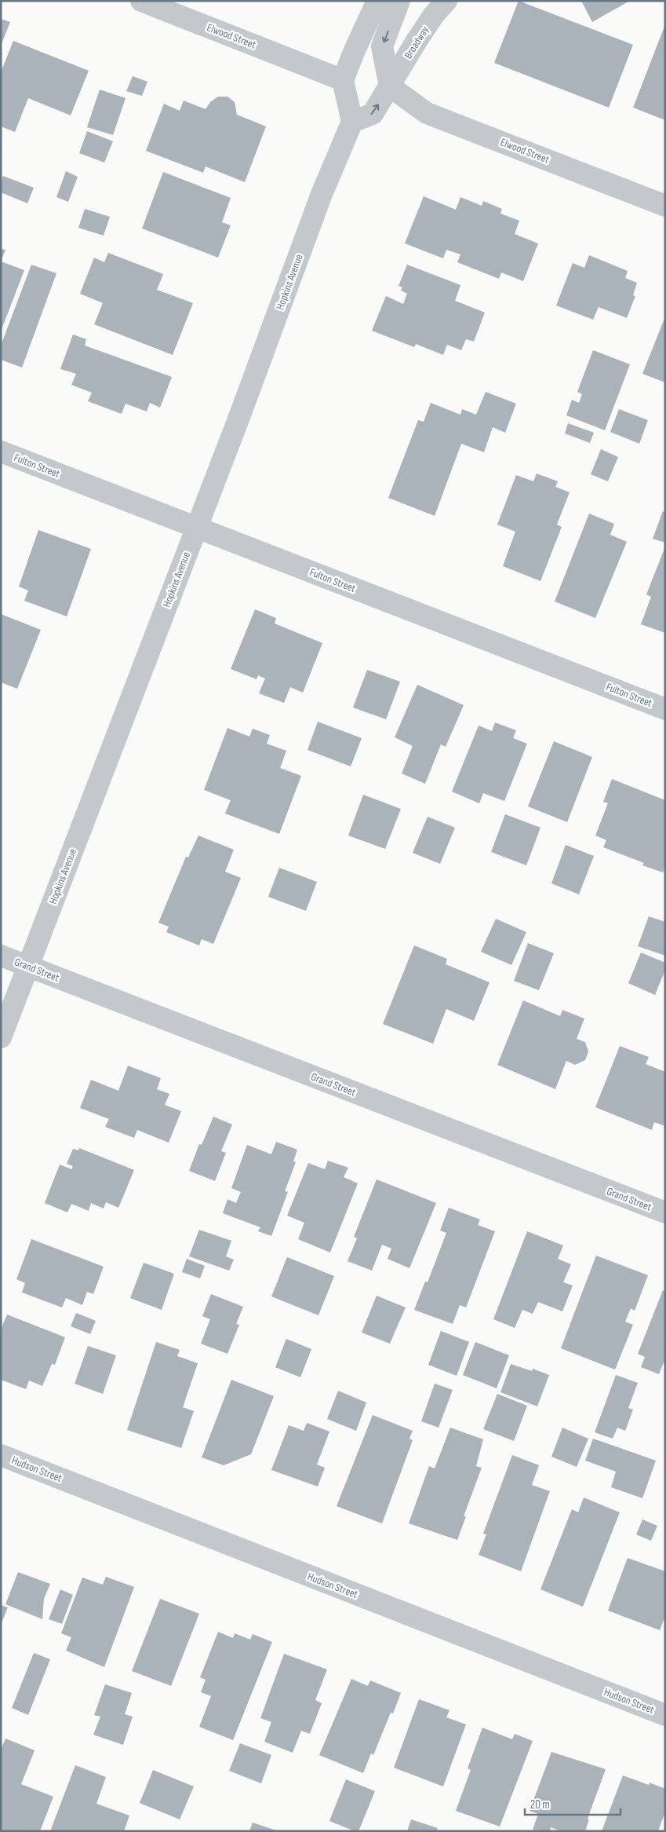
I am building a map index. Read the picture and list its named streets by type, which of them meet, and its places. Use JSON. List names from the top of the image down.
{
  "streets": {
    "street": [
      "Elwood Street",
      "Broadway",
      "Hopkins Avenue",
      "Fulton Street",
      "Grand Street",
      "Hudson Street"
    ]
  },
  "crossings": [
    ["Elwood Street", "Broadway"],
    ["Hopkins Avenue", "Fulton Street"],
    ["Hopkins Avenue", "Grand Street"]
  ],
  "scale_bar": "20 m"
}
